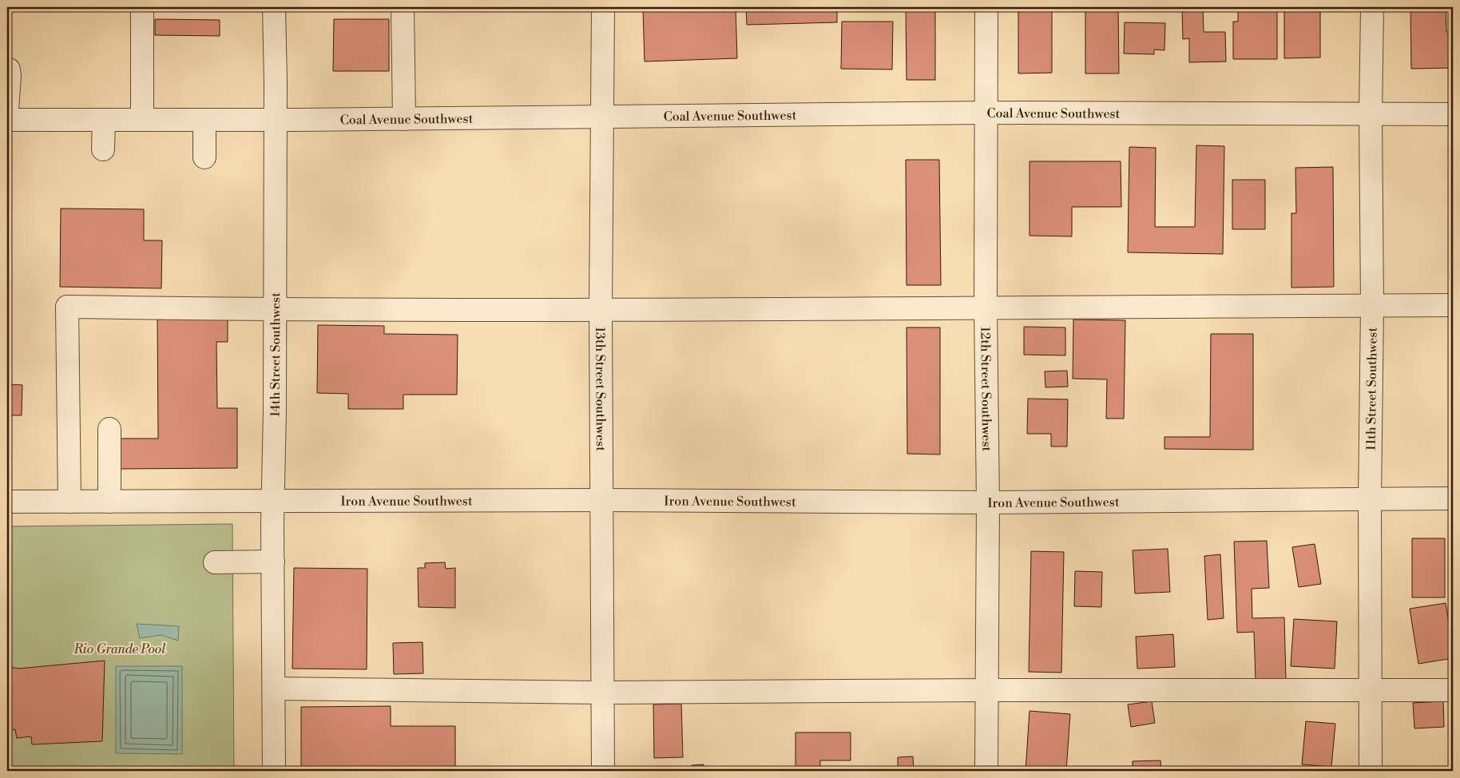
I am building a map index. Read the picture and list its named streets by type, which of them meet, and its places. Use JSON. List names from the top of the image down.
{
  "streets": {
    "street": [
      "Coal Avenue Southwest",
      "14th Street Southwest",
      "13th Street Southwest",
      "12th Street Southwest",
      "11th Street Southwest",
      "Iron Avenue Southwest"
    ]
  },
  "crossings": [
    ["Coal Avenue Southwest", "14th Street Southwest"],
    ["Coal Avenue Southwest", "13th Street Southwest"],
    ["Coal Avenue Southwest", "12th Street Southwest"],
    ["Coal Avenue Southwest", "11th Street Southwest"],
    ["14th Street Southwest", "Iron Avenue Southwest"],
    ["13th Street Southwest", "Iron Avenue Southwest"],
    ["12th Street Southwest", "Iron Avenue Southwest"],
    ["11th Street Southwest", "Iron Avenue Southwest"]
  ],
  "parks": ["Rio Grande Pool"]
}
